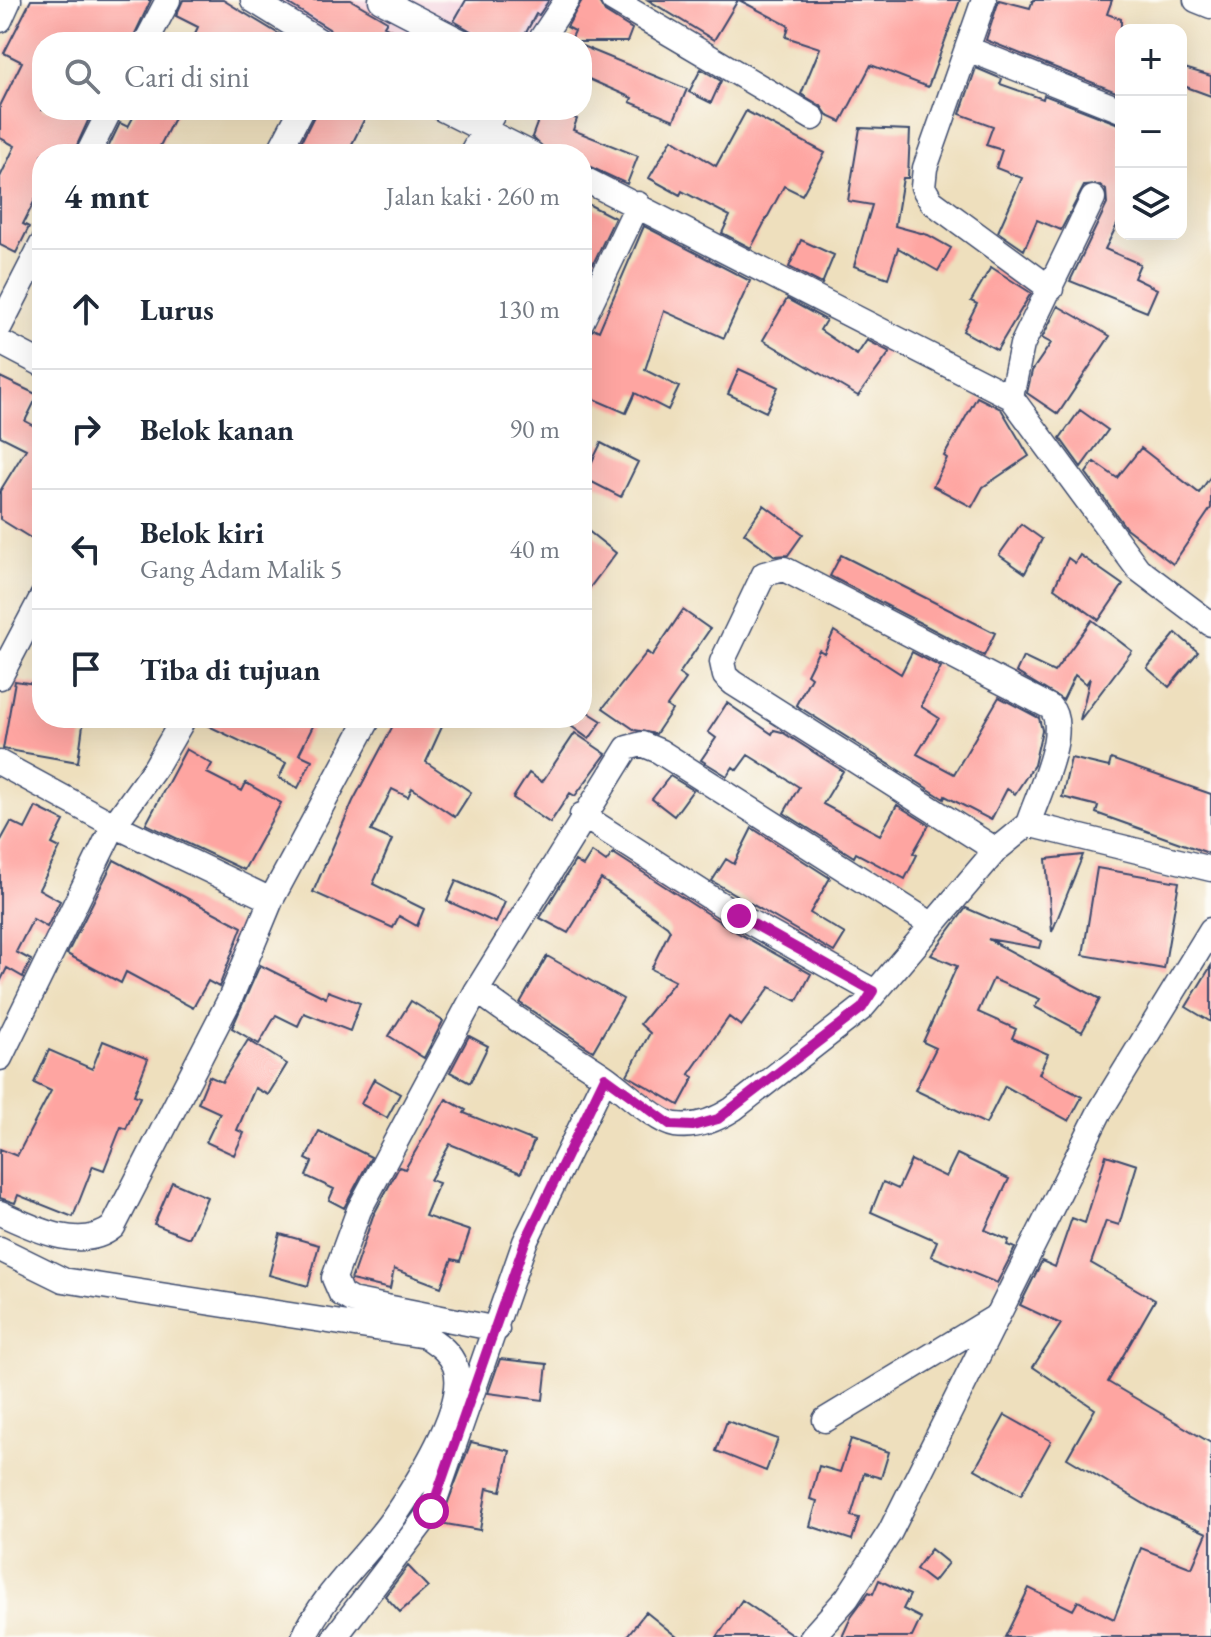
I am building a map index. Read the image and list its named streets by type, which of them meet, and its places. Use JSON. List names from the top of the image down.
{
  "page": {
    "map_buttons": ["+", "−"],
    "search": "Cari di sini",
    "heading": ["4 mnt", "Jalan kaki · 260 m"],
    "list": [
      ["Lurus", "130 m"],
      ["Belok kanan", "90 m"],
      ["Belok kiri", "Gang Adam Malik 5", "40 m"],
      "Tiba di tujuan"
    ]
  }
}
